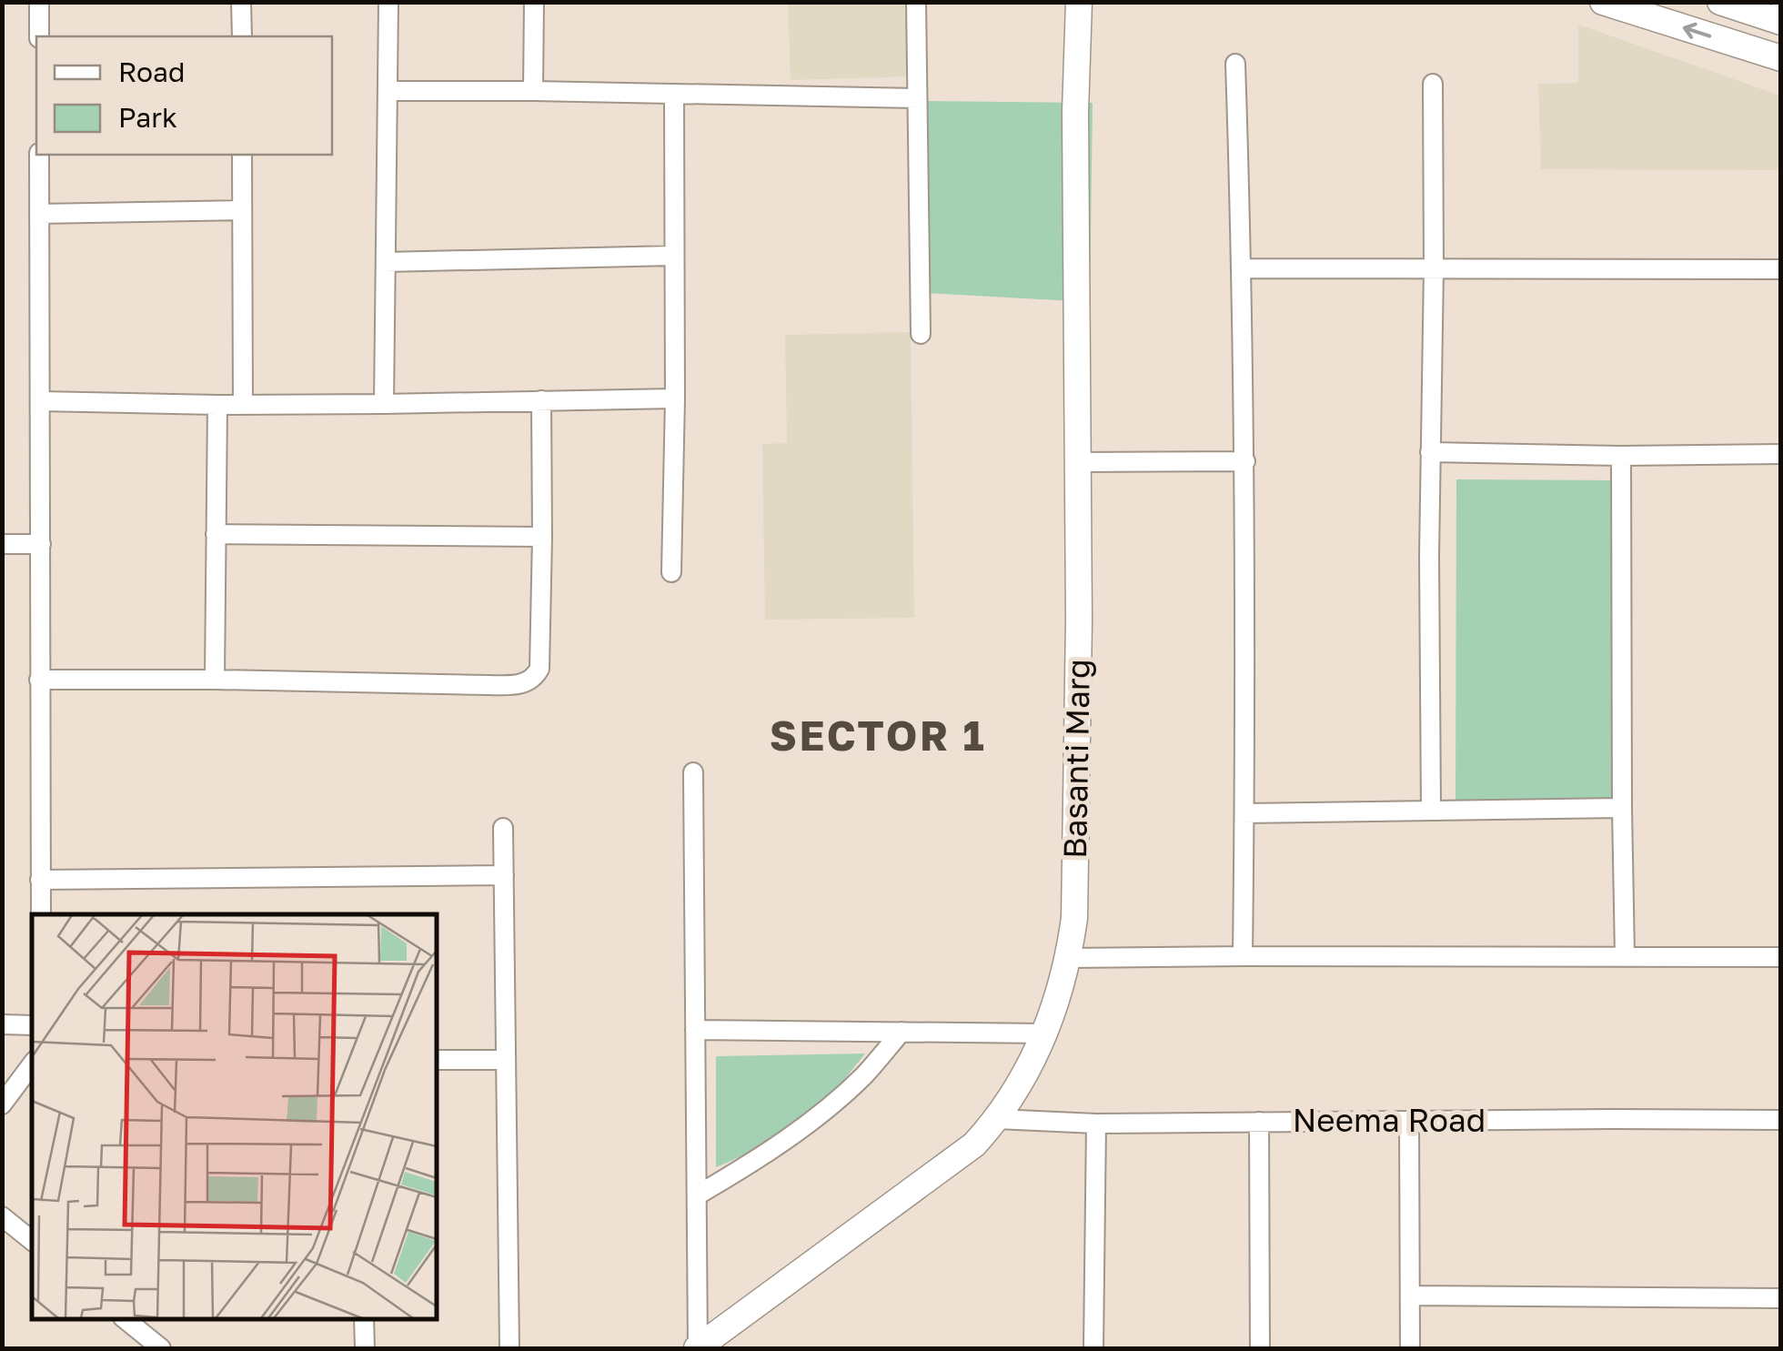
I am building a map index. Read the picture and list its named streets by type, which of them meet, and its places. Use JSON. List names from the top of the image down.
{
  "streets": {
    "street": ["Basanti Marg", "Neema Road"]
  },
  "crossings": [
    ["Basanti Marg", "Neema Road"]
  ],
  "districts": ["SECTOR 1"],
  "legend": ["Road", "Park"]
}
